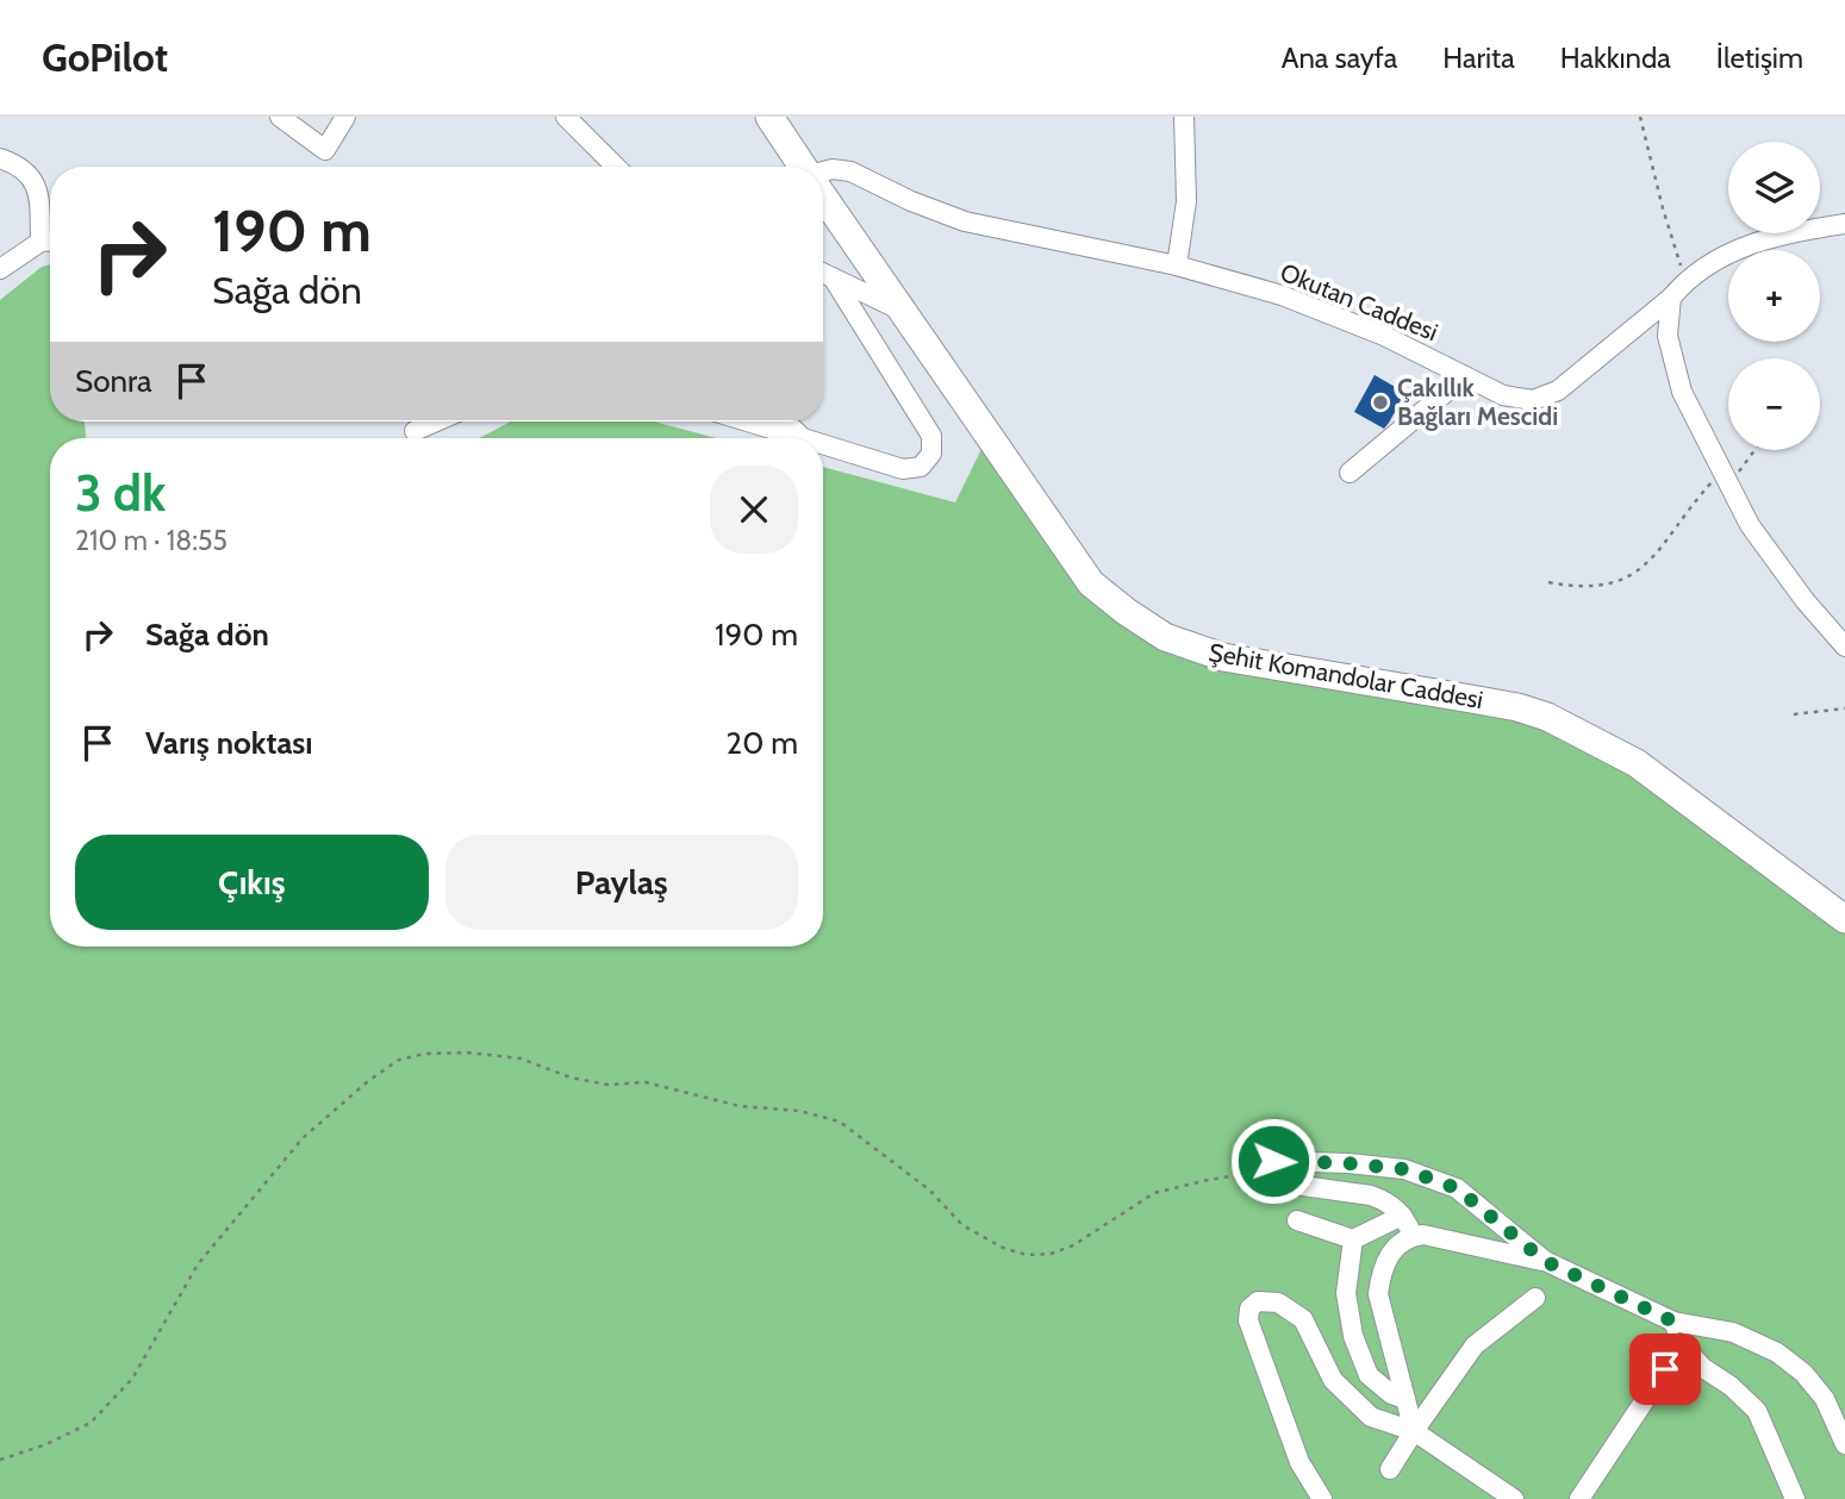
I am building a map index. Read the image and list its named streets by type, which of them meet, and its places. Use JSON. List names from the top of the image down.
{
  "streets": {
    "main road": ["Şehit Komandolar Caddesi"],
    "street": ["Okutan Caddesi"]
  },
  "places": ["Çakıllık Bağları Mescidi"],
  "page": {
    "header": "GoPilot",
    "nav": [
      "Ana sayfa",
      "Harita",
      "Hakkında",
      "İletişim"
    ],
    "map_buttons": ["+", "−"],
    "turn": ["190 m", "Sağa dön"],
    "then": "Sonra",
    "heading": ["3 dk", "210 m · 18:55"],
    "list": [
      {
        "name": "Sağa dön",
        "value": "190 m"
      },
      {
        "name": "Varış noktası",
        "value": "20 m"
      }
    ],
    "buttons": ["Çıkış", "Paylaş"]
  }
}
